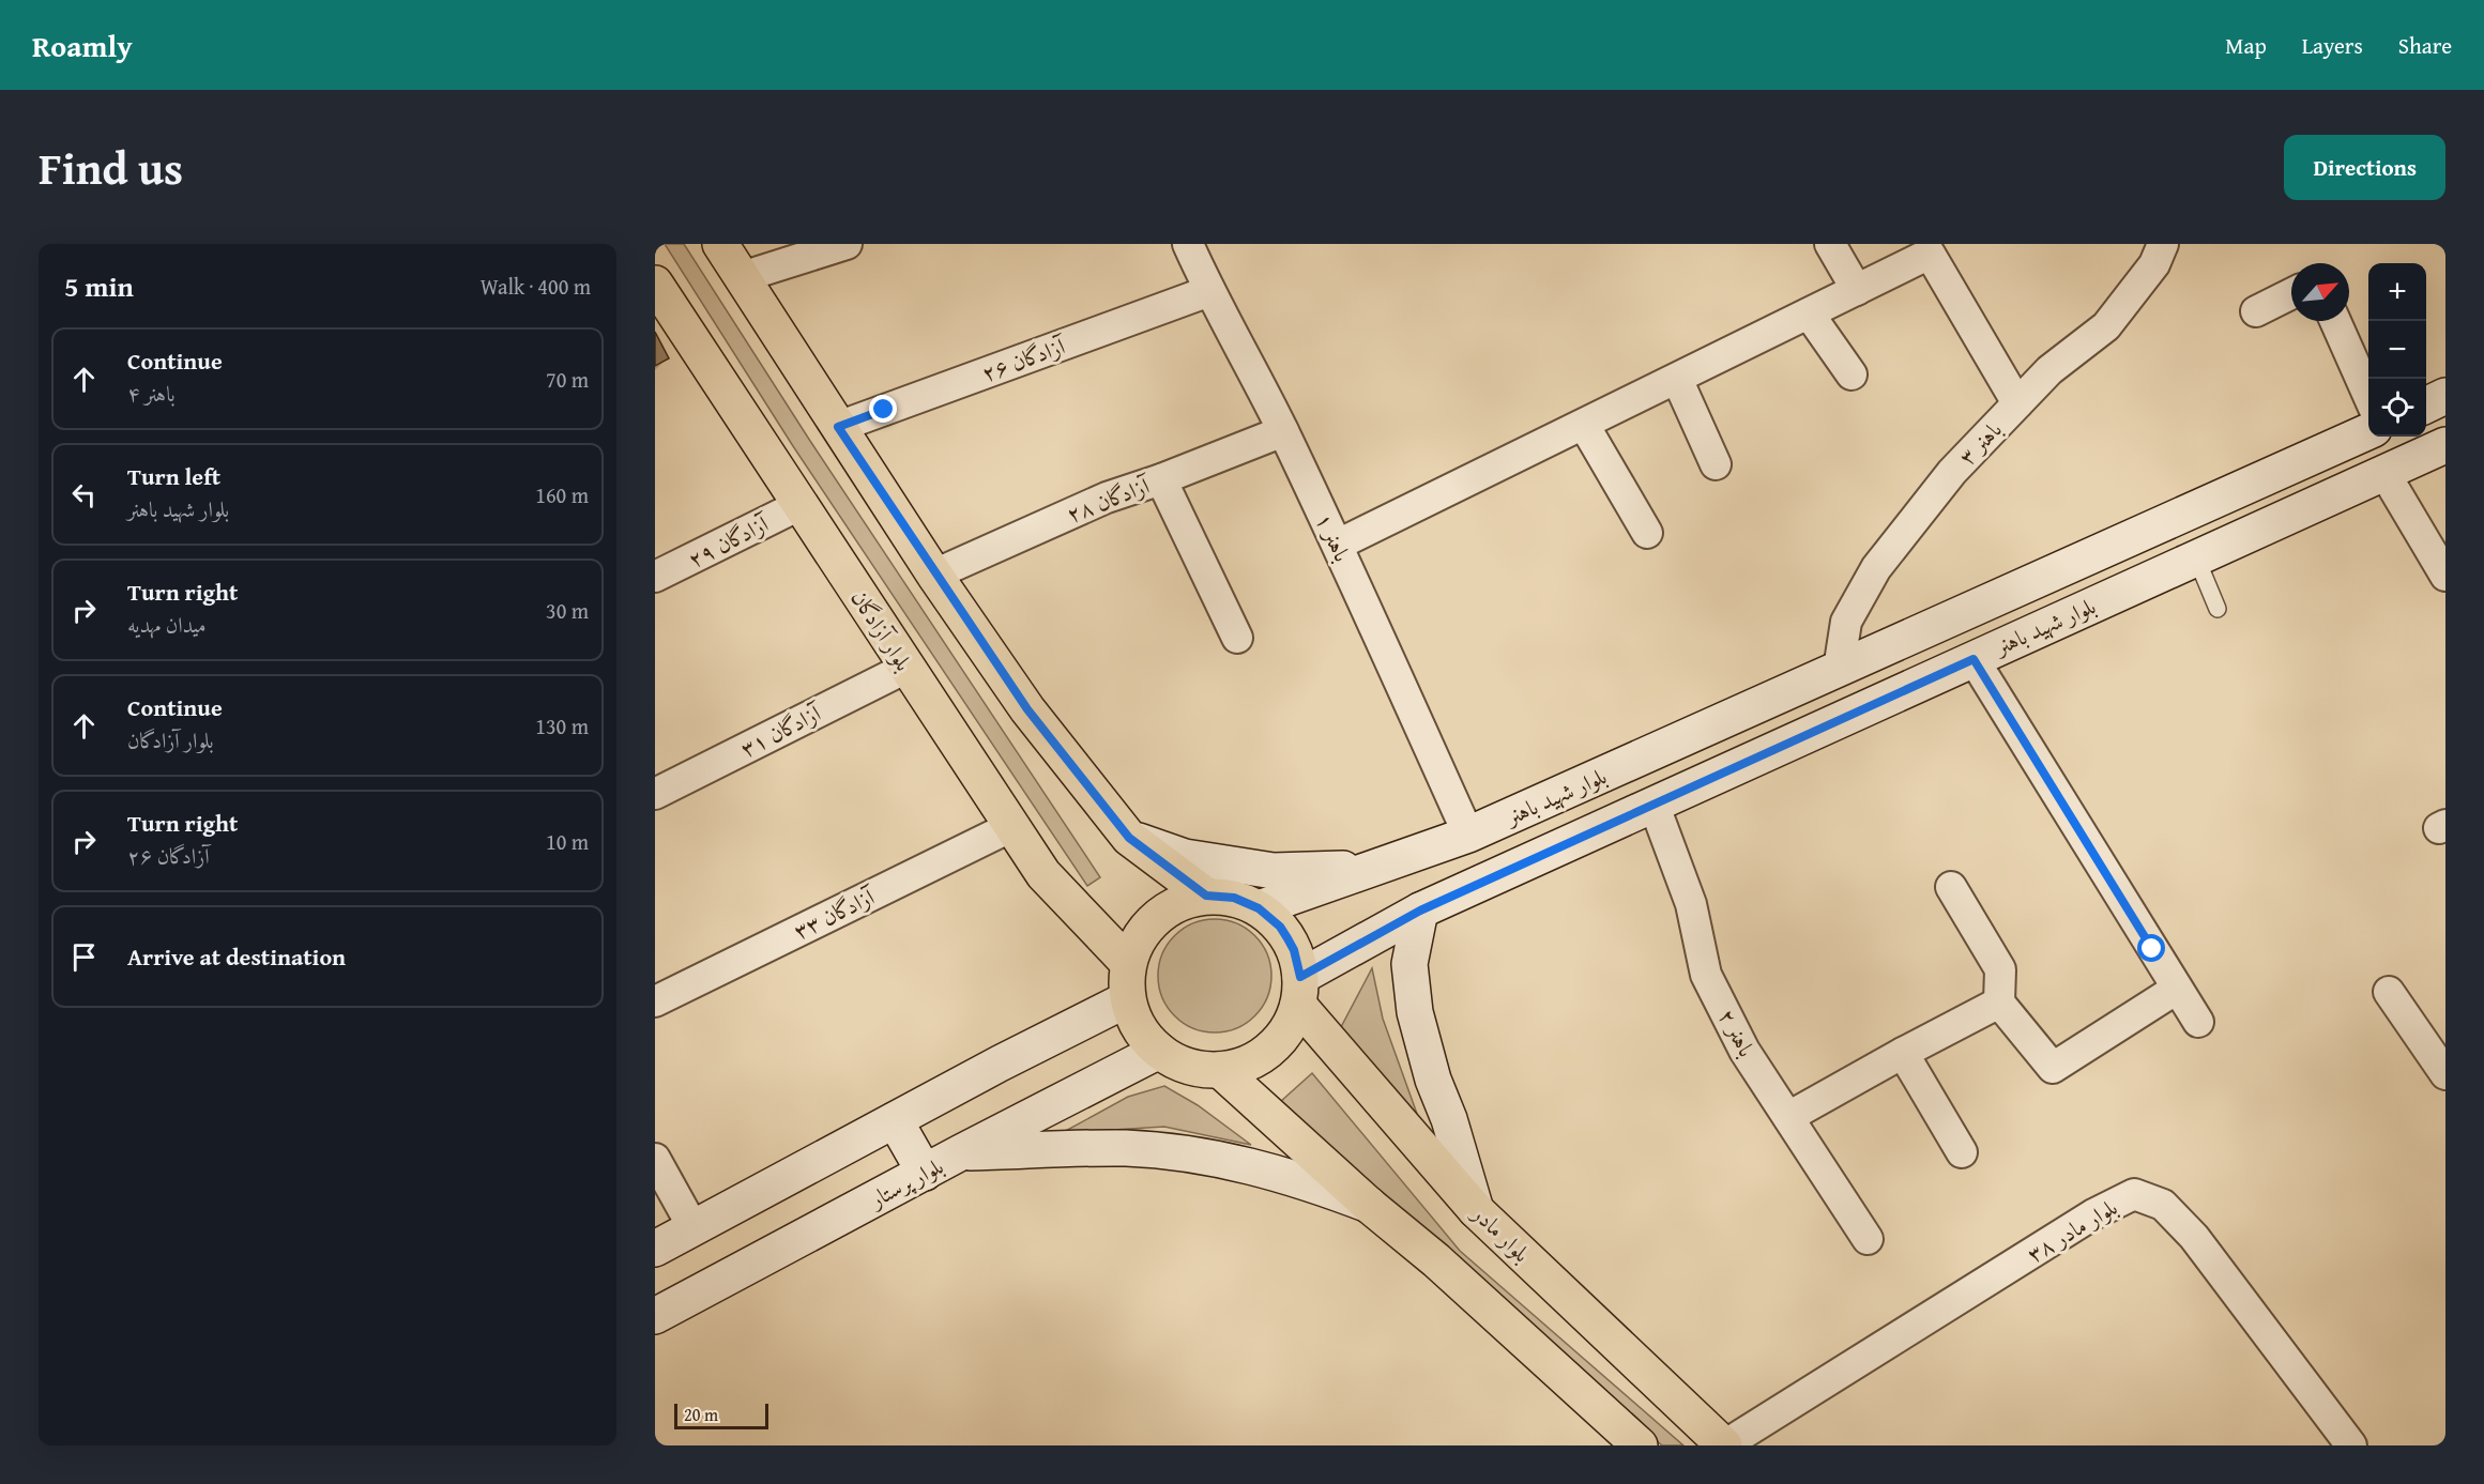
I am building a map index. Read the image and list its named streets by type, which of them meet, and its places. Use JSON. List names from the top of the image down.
{
  "streets": {
    "main road": [
      "بلوار شهید باهنر",
      "بلوار آزادگان",
      "بلوار پرستار",
      "بلوار مادر"
    ],
    "street": [
      "آزادگان ۲۶",
      "باهنر ۳",
      "آزادگان ۲۸",
      "باهنر ۱",
      "آزادگان ۲۹",
      "آزادگان ۳۱",
      "آزادگان ۳۳",
      "باهنر ۲",
      "بلوار مادر ۳۸"
    ]
  },
  "crossings": [
    ["آزادگان ۲۶", "باهنر ۱"],
    ["باهنر ۳", "بلوار شهید باهنر"],
    ["آزادگان ۲۸", "باهنر ۱"],
    ["باهنر ۱", "بلوار شهید باهنر"],
    ["آزادگان ۲۹", "بلوار آزادگان"],
    ["بلوار شهید باهنر", "بلوار آزادگان"],
    ["بلوار شهید باهنر", "باهنر ۲"],
    ["بلوار شهید باهنر", "بلوار پرستار"],
    ["بلوار شهید باهنر", "بلوار مادر"],
    ["بلوار آزادگان", "آزادگان ۳۱"],
    ["بلوار آزادگان", "آزادگان ۳۳"],
    ["بلوار آزادگان", "بلوار پرستار"],
    ["بلوار آزادگان", "بلوار مادر"],
    ["بلوار پرستار", "بلوار مادر"],
    ["بلوار مادر ۳۸", "بلوار مادر"]
  ],
  "scale_bar": "20 m",
  "north": "top right",
  "page": {
    "header": "Roamly",
    "nav": ["Map", "Layers", "Share"],
    "title": "Find us",
    "buttons": "Directions",
    "heading": ["5 min", "Walk · 400 m"],
    "map_buttons": ["+", "−"],
    "list": [
      ["Continue", "باهنر ۴", "70 m"],
      ["Turn left", "بلوار شهید باهنر", "160 m"],
      ["Turn right", "میدان مهدیه", "30 m"],
      ["Continue", "بلوار آزادگان", "130 m"],
      ["Turn right", "آزادگان ۲۶", "10 m"],
      "Arrive at destination"
    ],
    "scale": "20 m"
  }
}
